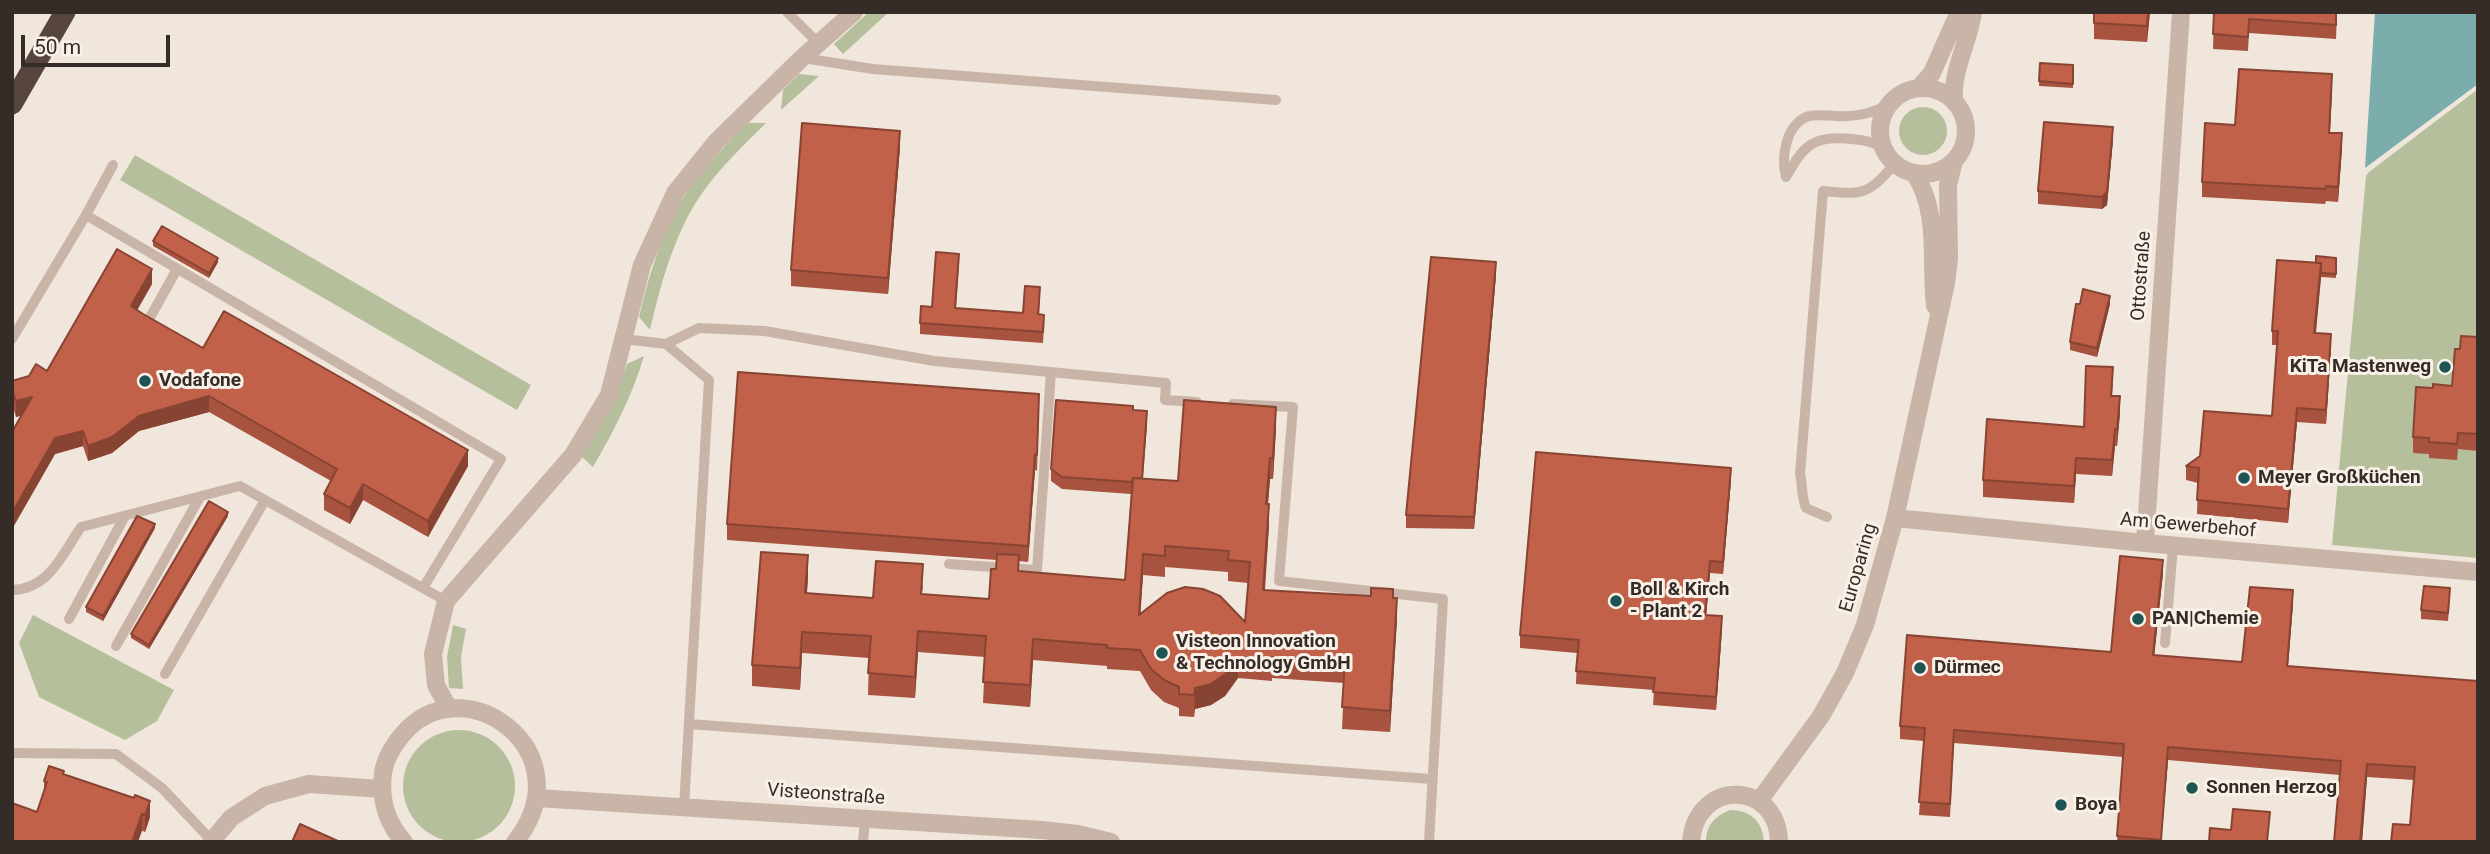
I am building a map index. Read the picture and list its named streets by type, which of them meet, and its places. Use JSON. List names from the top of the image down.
{
  "streets": {
    "street": [
      "Ottostraße",
      "Am Gewerbehof",
      "Europaring",
      "Visteonstraße"
    ]
  },
  "crossings": [
    ["Ottostraße", "Am Gewerbehof"],
    ["Am Gewerbehof", "Europaring"]
  ],
  "places": [
    "KiTa Mastenweg",
    "Vodafone",
    "Meyer Großküchen",
    "Boll & Kirch - Plant 2",
    "PAN|Chemie",
    "Visteon Innovation & Technology GmbH",
    "Dürmec",
    "Sonnen Herzog",
    "Boya"
  ],
  "scale_bar": "50 m"
}
